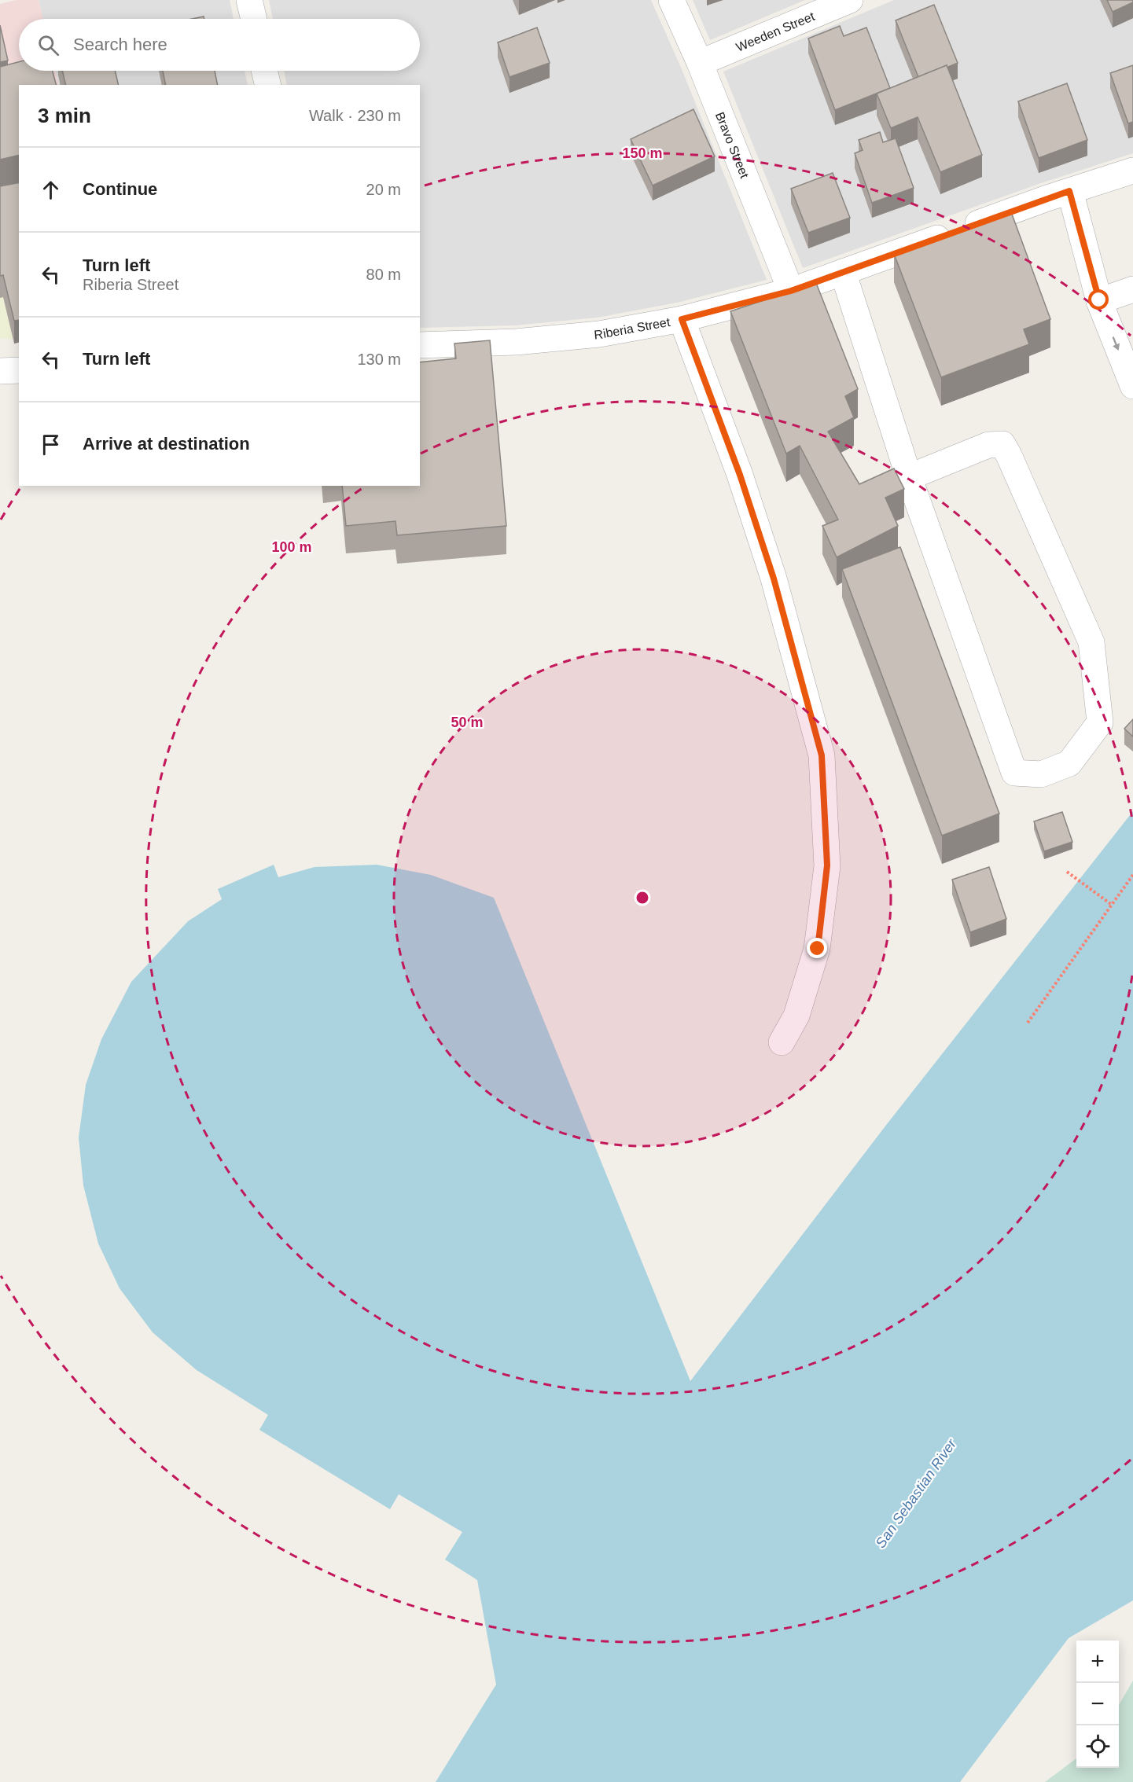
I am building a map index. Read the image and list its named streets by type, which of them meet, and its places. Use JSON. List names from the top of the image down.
{
  "streets": {
    "street": ["Weeden Street", "Bravo Street", "Riberia Street"]
  },
  "crossings": [
    ["Weeden Street", "Bravo Street"],
    ["Bravo Street", "Riberia Street"]
  ],
  "water": ["San Sebastian River"],
  "page": {
    "search": "Search here",
    "heading": ["3 min", "Walk · 230 m"],
    "list": [
      ["Continue", "20 m"],
      ["Turn left", "Riberia Street", "80 m"],
      ["Turn left", "130 m"],
      "Arrive at destination"
    ],
    "map_buttons": ["+", "−"]
  },
  "rings": ["150 m", "100 m", "50 m"]
}
